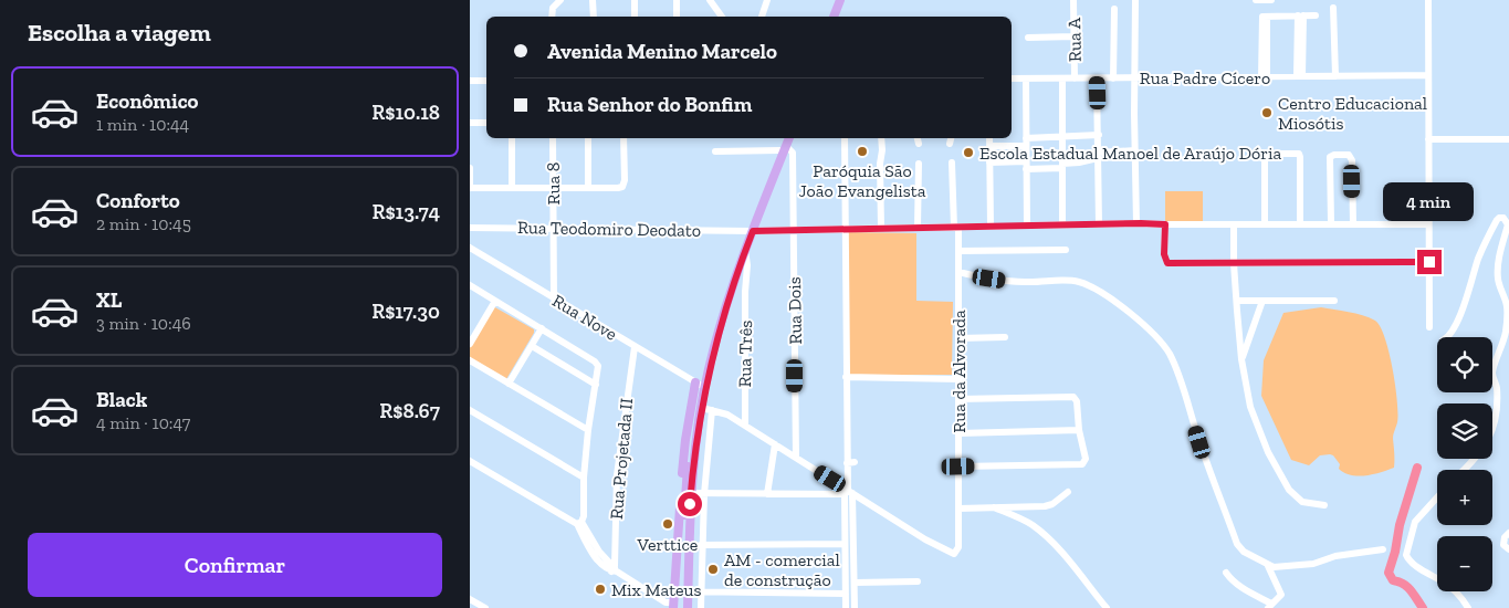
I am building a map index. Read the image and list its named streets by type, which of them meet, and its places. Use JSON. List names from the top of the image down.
{
  "streets": {
    "street": [
      "Rua A",
      "Rua Padre Cícero",
      "Rua 8",
      "Rua Teodomiro Deodato",
      "Rua Dois",
      "Rua Nove",
      "Rua Três",
      "Rua da Alvorada",
      "Rua Projetada II"
    ]
  },
  "crossings": [
    ["Rua A", "Rua Padre Cícero"],
    ["Rua 8", "Rua Teodomiro Deodato"],
    ["Rua 8", "Rua Nove"],
    ["Rua Teodomiro Deodato", "Rua Dois"],
    ["Rua Teodomiro Deodato", "Rua da Alvorada"],
    ["Rua Nove", "Rua Projetada II"]
  ],
  "places": [
    "Centro Educacional Miosótis",
    "Paróquia São João Evangelista",
    "Escola Estadual Manoel de Araújo Dória",
    "Verttice",
    "AM - comercial de construção",
    "Mix Mateus"
  ],
  "page": {
    "heading": "Escolha a viagem",
    "banner": ["Avenida Menino Marcelo", "Rua Senhor do Bonfim"],
    "list": [
      {
        "name": "Econômico",
        "note": "1 min · 10:44",
        "value": "R$10.18"
      },
      {
        "name": "Conforto",
        "note": "2 min · 10:45",
        "value": "R$13.74"
      },
      {
        "name": "XL",
        "note": "3 min · 10:46",
        "value": "R$17.30"
      },
      {
        "name": "Black",
        "note": "4 min · 10:47",
        "value": "R$8.67"
      }
    ],
    "bubble": "4 min",
    "map_buttons": ["+", "−"],
    "buttons": "Confirmar"
  }
}
